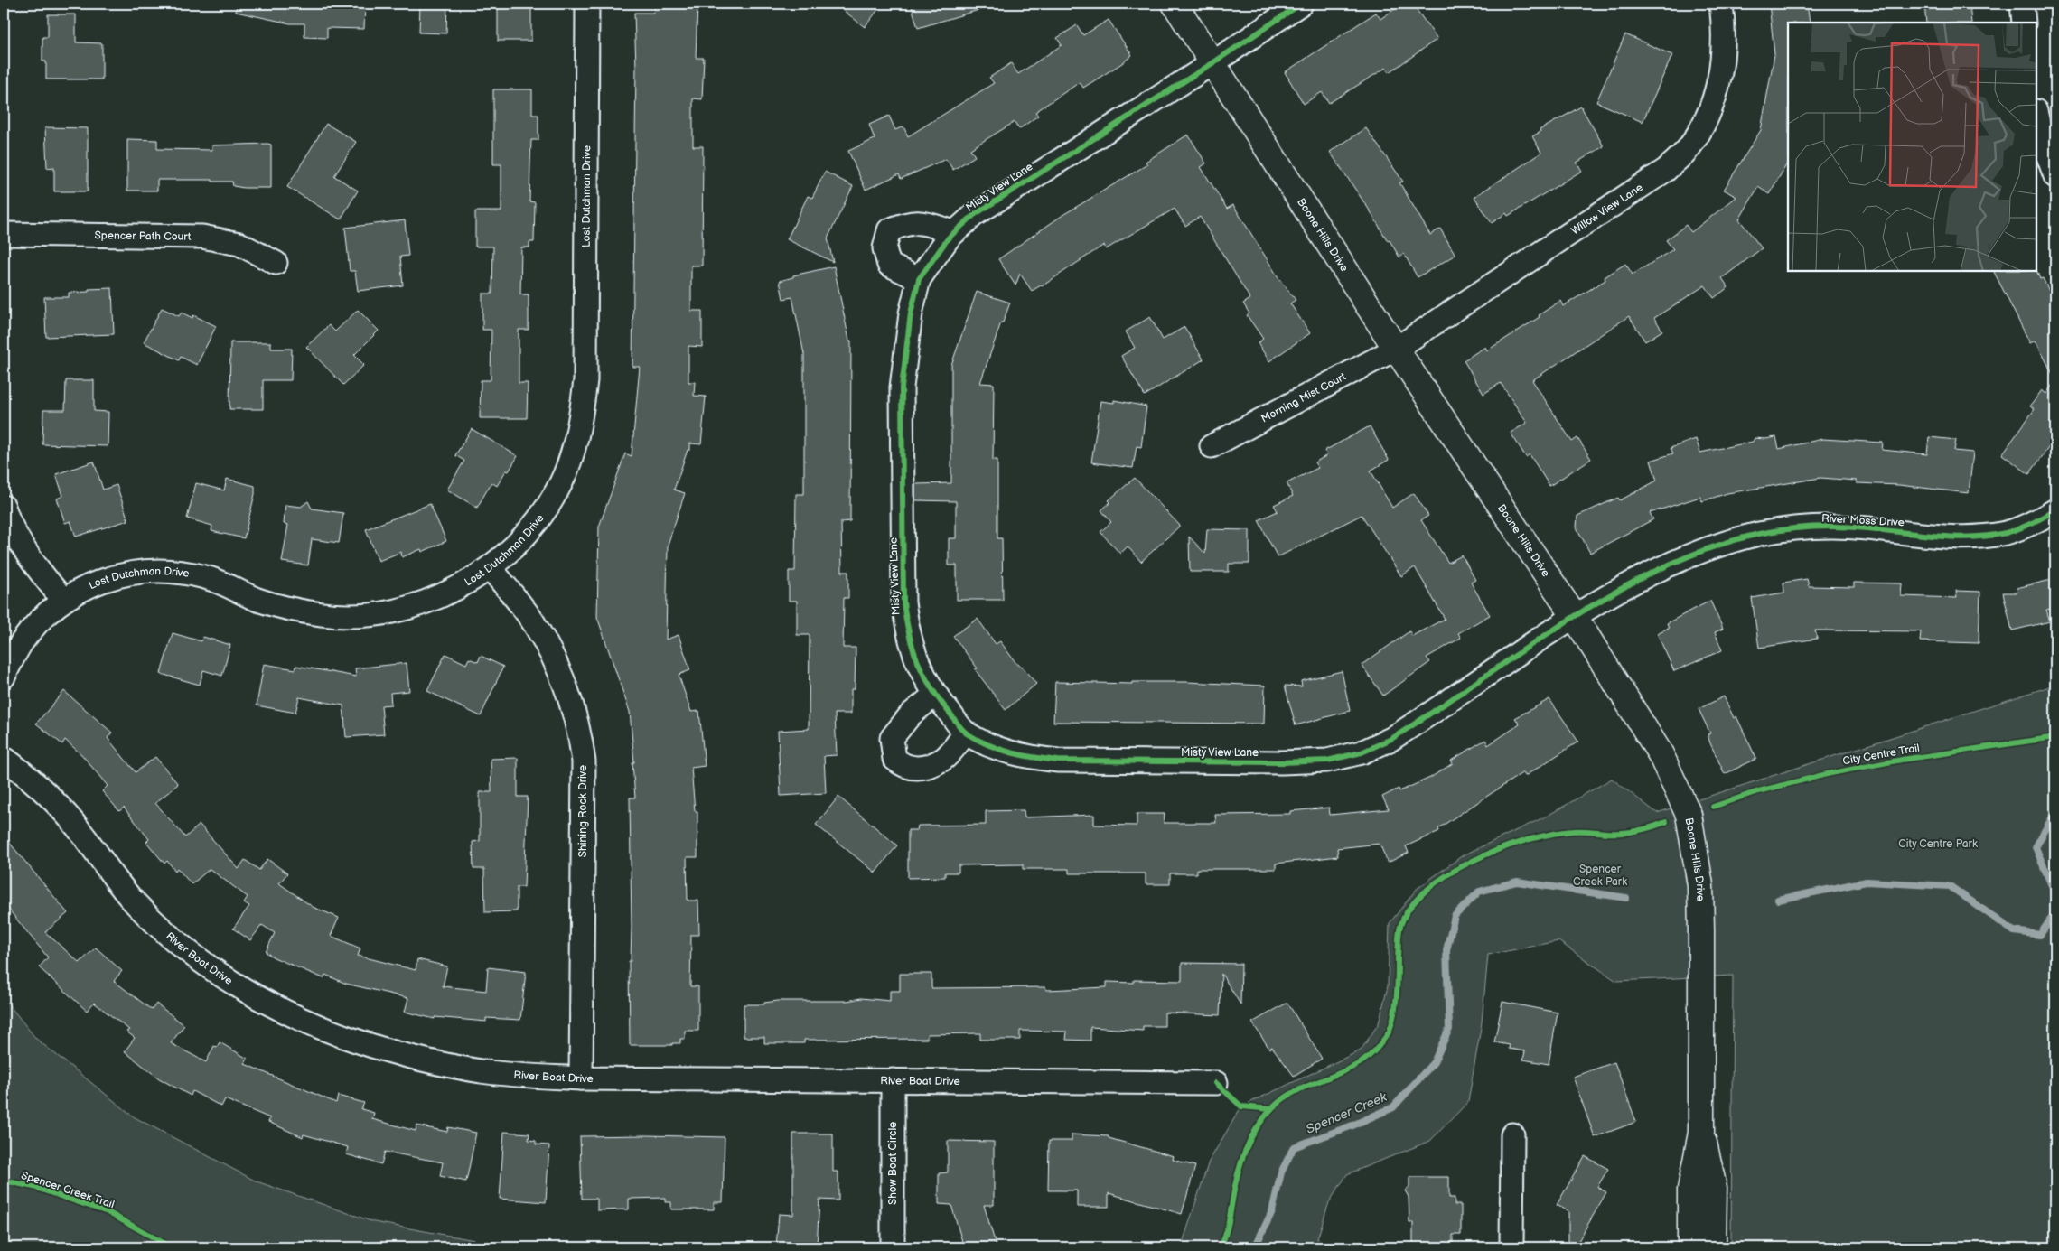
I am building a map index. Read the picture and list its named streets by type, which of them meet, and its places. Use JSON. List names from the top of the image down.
{
  "streets": {
    "street": [
      "Misty View Lane",
      "Lost Dutchman Drive",
      "Willow View Lane",
      "Boone Hills Drive",
      "Spencer Path Court",
      "Morning Mist Court",
      "River Moss Drive",
      "Shining Rock Drive",
      "River Boat Drive",
      "Show Boat Circle"
    ],
    "cycle path": ["City Centre Trail", "Spencer Creek Trail"]
  },
  "crossings": [
    ["Misty View Lane", "Boone Hills Drive"],
    ["Misty View Lane", "River Moss Drive"],
    ["Lost Dutchman Drive", "Shining Rock Drive"],
    ["Willow View Lane", "Boone Hills Drive"],
    ["Willow View Lane", "Morning Mist Court"],
    ["Boone Hills Drive", "Morning Mist Court"],
    ["Boone Hills Drive", "River Moss Drive"],
    ["Shining Rock Drive", "River Boat Drive"],
    ["River Boat Drive", "Show Boat Circle"]
  ],
  "water": ["Spencer Creek"],
  "parks": ["City Centre Park", "Spencer Creek Park"]
}
